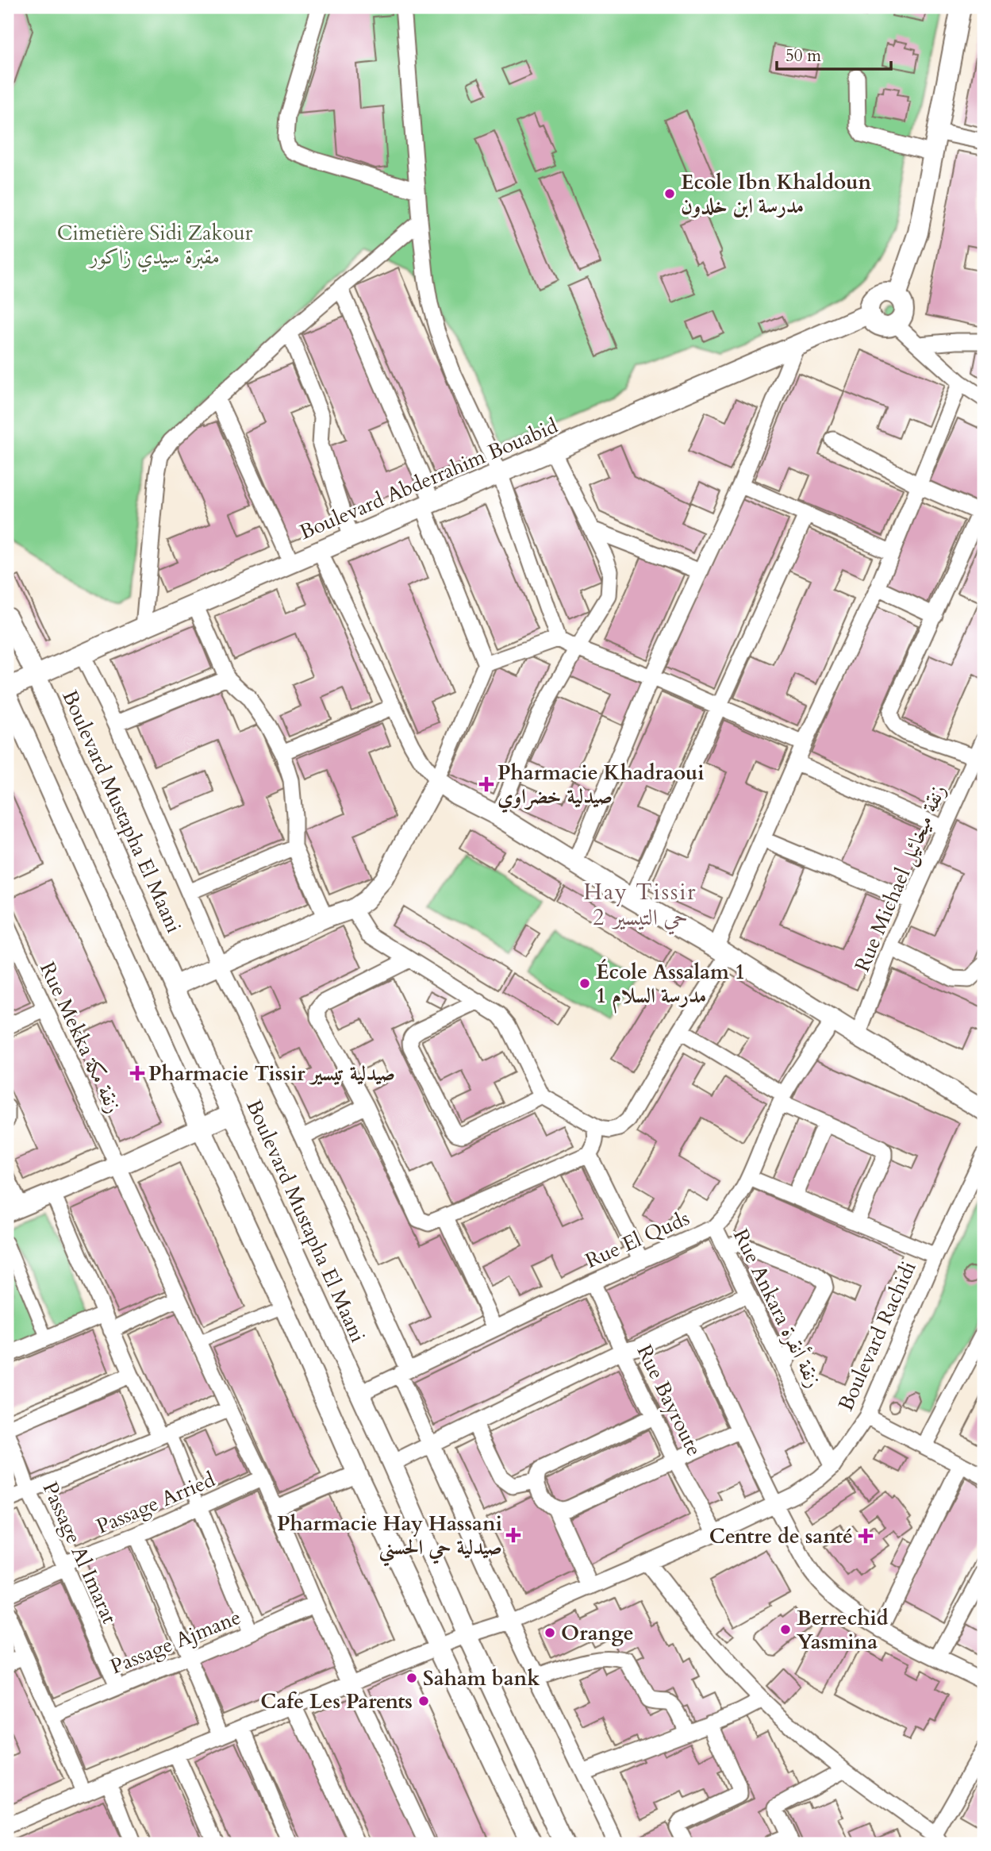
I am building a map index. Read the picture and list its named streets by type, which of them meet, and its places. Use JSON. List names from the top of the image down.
{
  "streets": {
    "street": [
      "Boulevard Abderrahim Bouabid",
      "Boulevard Mustapha El Maani",
      "Rue Michael زنقة ميخائيل",
      "Rue Mekka زنقة مكة",
      "Rue El Quds",
      "Rue Ankara زنقة أنقرة",
      "Boulevard Rachidi",
      "Rue Bayroute",
      "Passage Arried",
      "Passage Al Imarat",
      "Passage Ajmane"
    ]
  },
  "crossings": [
    ["Boulevard Abderrahim Bouabid", "Boulevard Mustapha El Maani"],
    ["Boulevard Mustapha El Maani", "Rue El Quds"],
    ["Boulevard Mustapha El Maani", "Boulevard Rachidi"],
    ["Rue Mekka زنقة مكة", "Boulevard Rachidi"],
    ["Rue Mekka زنقة مكة", "Passage Arried"],
    ["Rue Mekka زنقة مكة", "Passage Ajmane"],
    ["Rue El Quds", "Rue Ankara زنقة أنقرة"],
    ["Rue El Quds", "Rue Bayroute"],
    ["Rue Ankara زنقة أنقرة", "Boulevard Rachidi"],
    ["Boulevard Rachidi", "Rue Bayroute"],
    ["Passage Arried", "Passage Al Imarat"],
    ["Passage Al Imarat", "Passage Ajmane"]
  ],
  "districts": ["Hay Tissir 2 حي التيسير"],
  "parks": ["Cimetière Sidi Zakour مقبرة سيدي زاكور"],
  "places": {
    "other": [
      "Ecole Ibn Khaldoun مدرسة ابن خلدون",
      "École Assalam 1 مدرسة السلام 1",
      "Berrechid Yasmina",
      "Orange",
      "Saham bank",
      "Cafe Les Parents"
    ],
    "health": [
      "Pharmacie Khadraoui صيدلية خضراوي",
      "Pharmacie Tissir صيدلية تيسير",
      "Pharmacie Hay Hassani صيدلية حي الحسني",
      "Centre de santé"
    ]
  },
  "scale_bar": "50 m"
}
